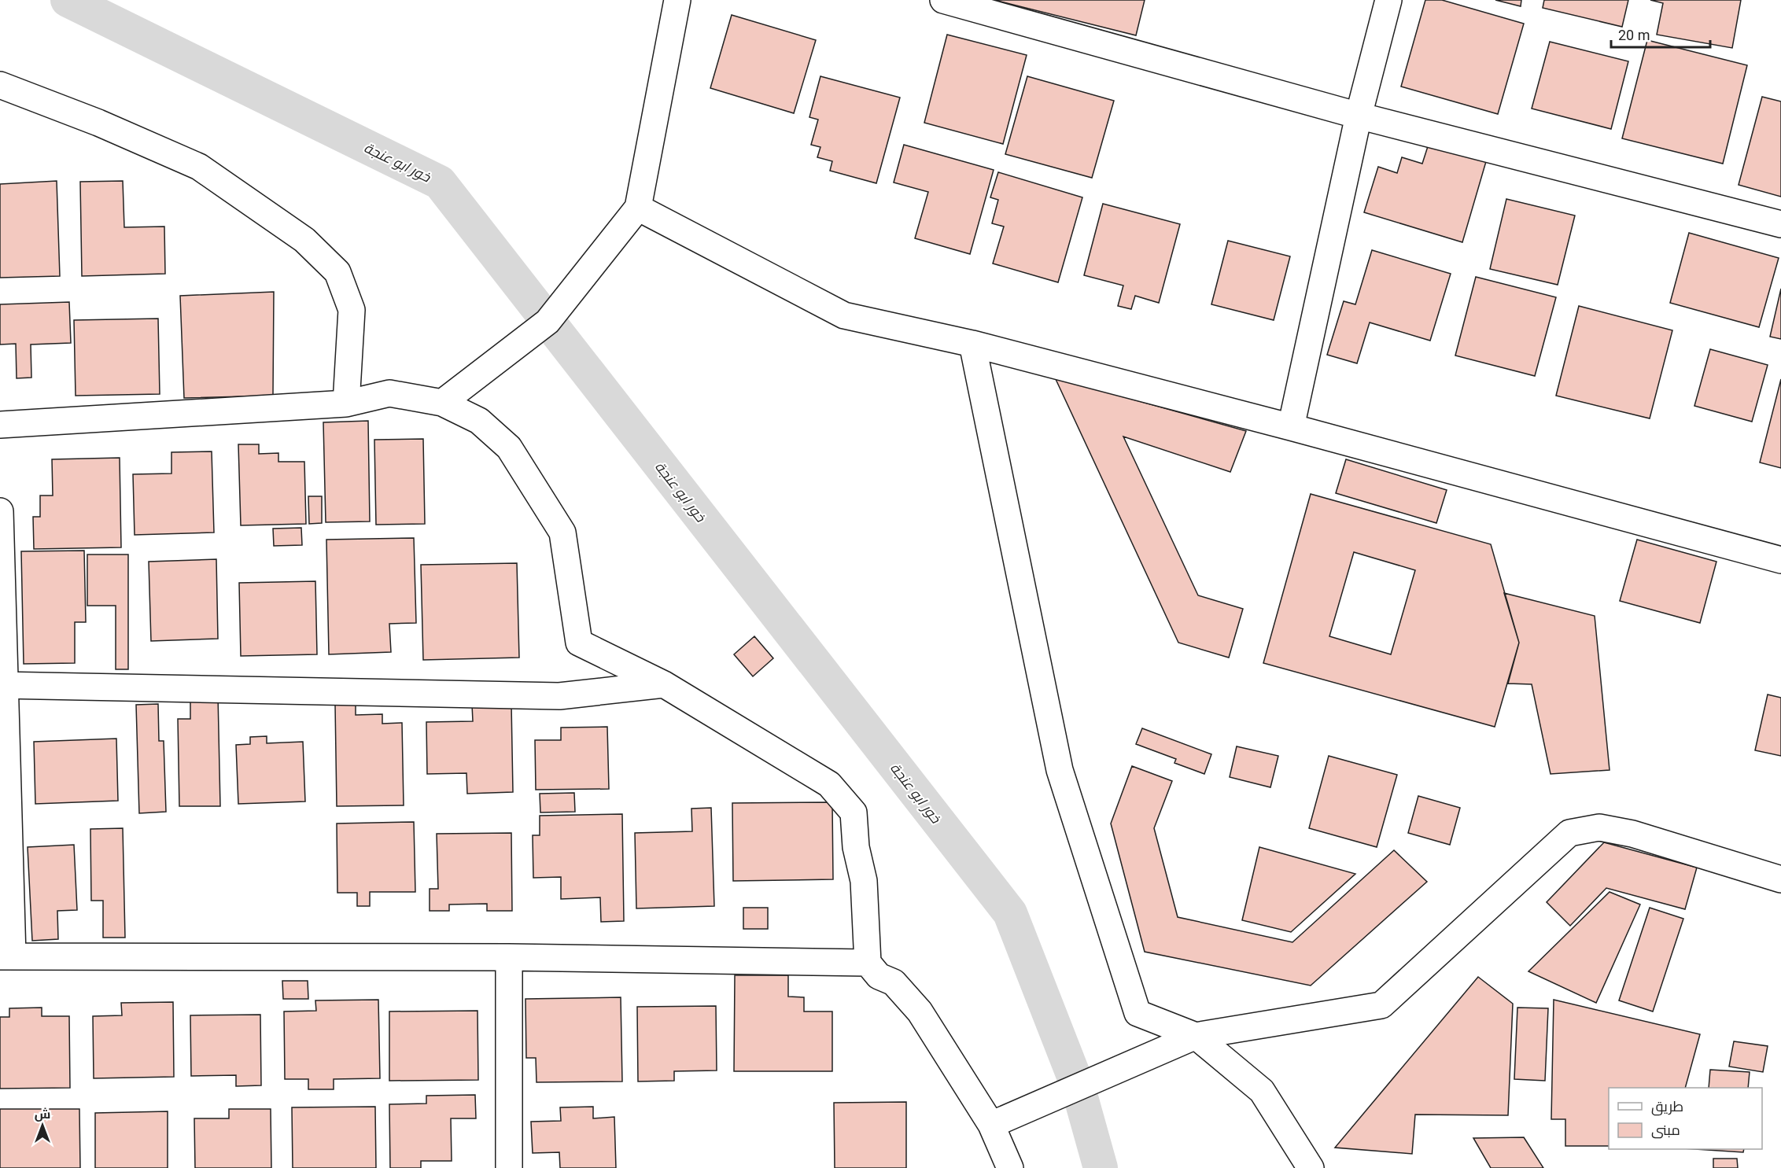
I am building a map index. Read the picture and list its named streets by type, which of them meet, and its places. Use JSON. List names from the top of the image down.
{
  "water": ["خور ابو عنجة"],
  "legend": ["طريق", "مبنى"],
  "scale_bar": "20 m",
  "north": "top"
}
